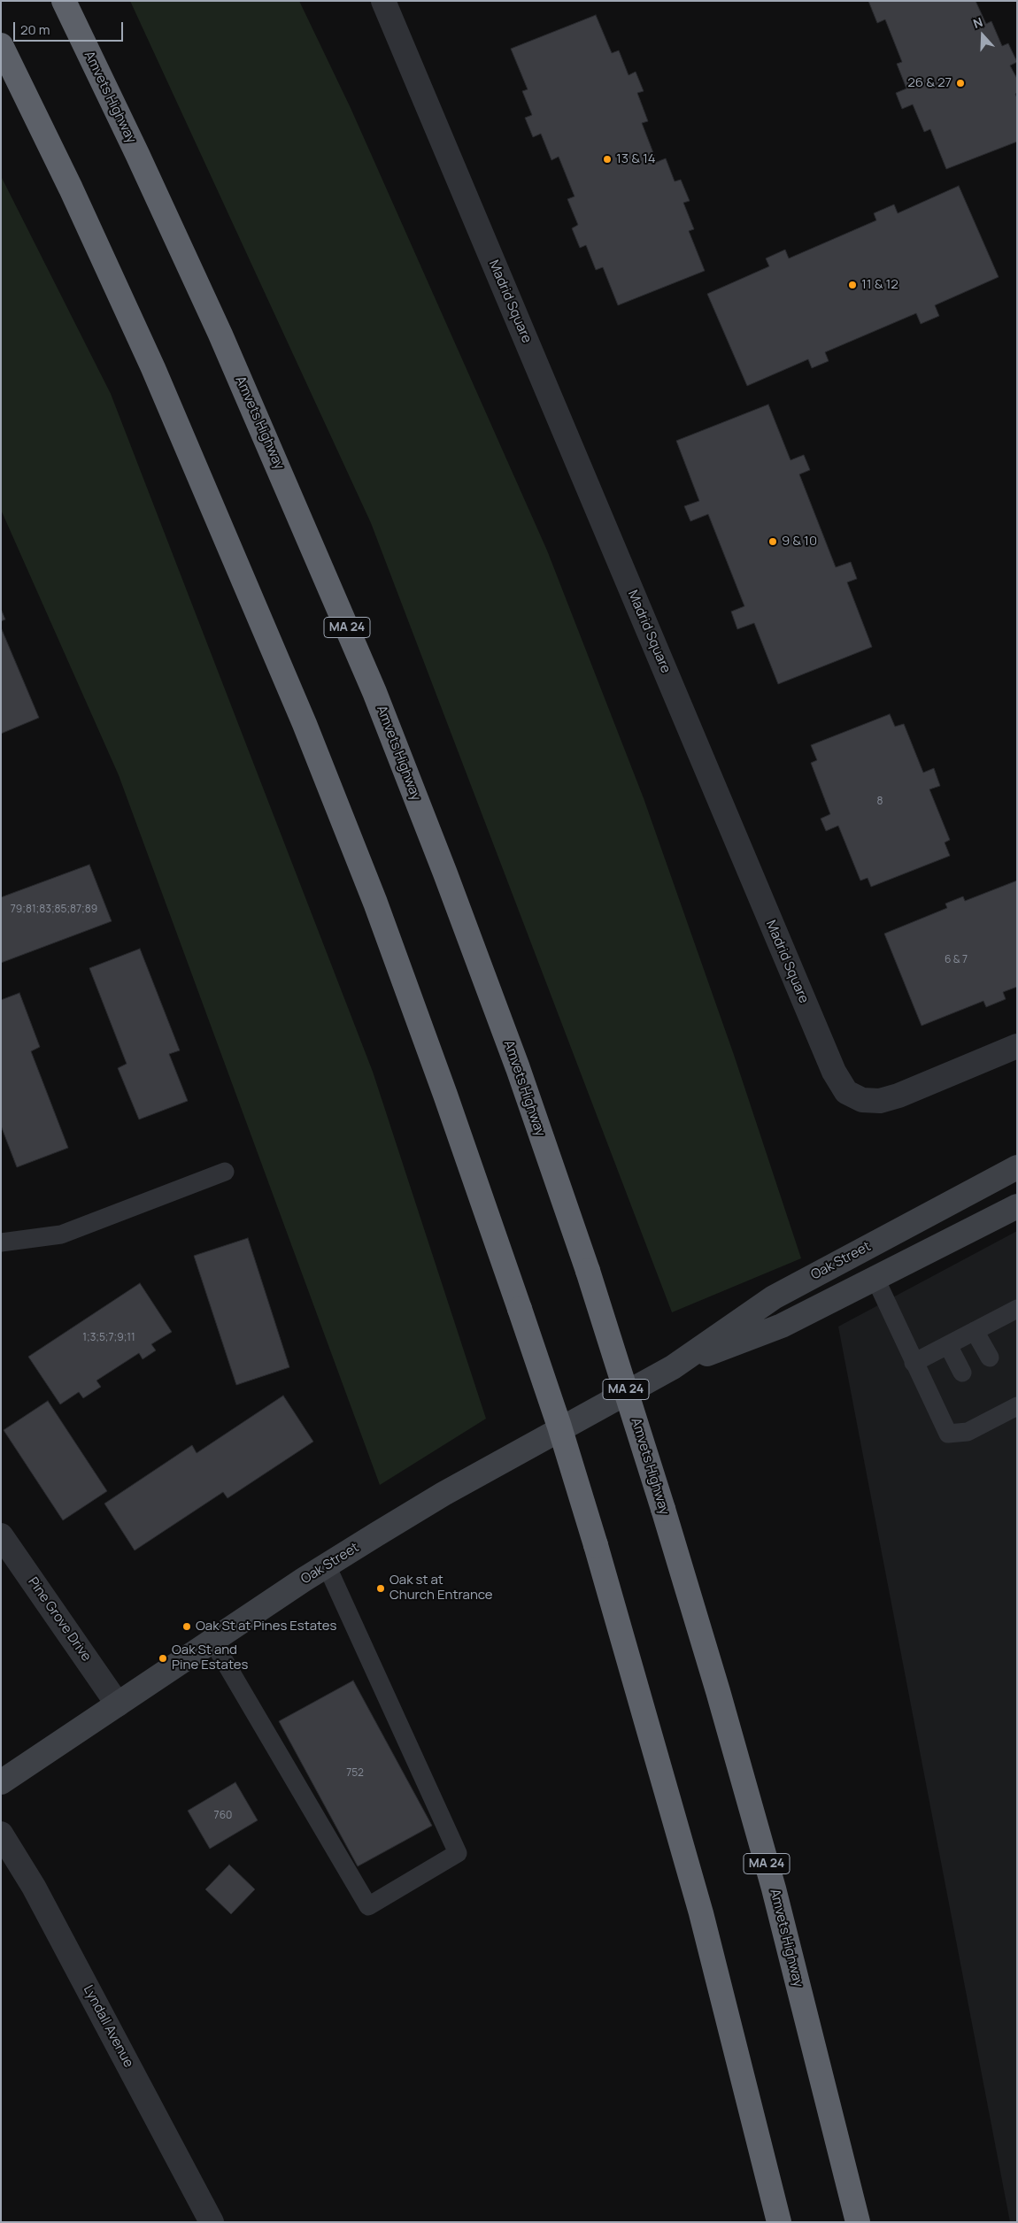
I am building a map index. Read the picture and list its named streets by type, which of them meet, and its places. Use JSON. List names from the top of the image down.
{
  "streets": {
    "highway": ["Amvets Highway", "MA 24"],
    "main road": ["Oak Street"],
    "street": ["Madrid Square", "Pine Grove Drive", "Lyndall Avenue"]
  },
  "crossings": [
    ["Oak Street", "Pine Grove Drive"]
  ],
  "places": [
    "26 & 27",
    "13 & 14",
    "11 & 12",
    "9 & 10",
    "Oak st at Church Entrance",
    "Oak St at Pines Estates",
    "Oak St and Pine Estates"
  ],
  "house_numbers": [
    "8",
    "79;81;83;85;87;89",
    "6 & 7",
    "1;3;5;7;9;11",
    "752",
    "760"
  ],
  "scale_bar": "20 m",
  "north": "top"
}
